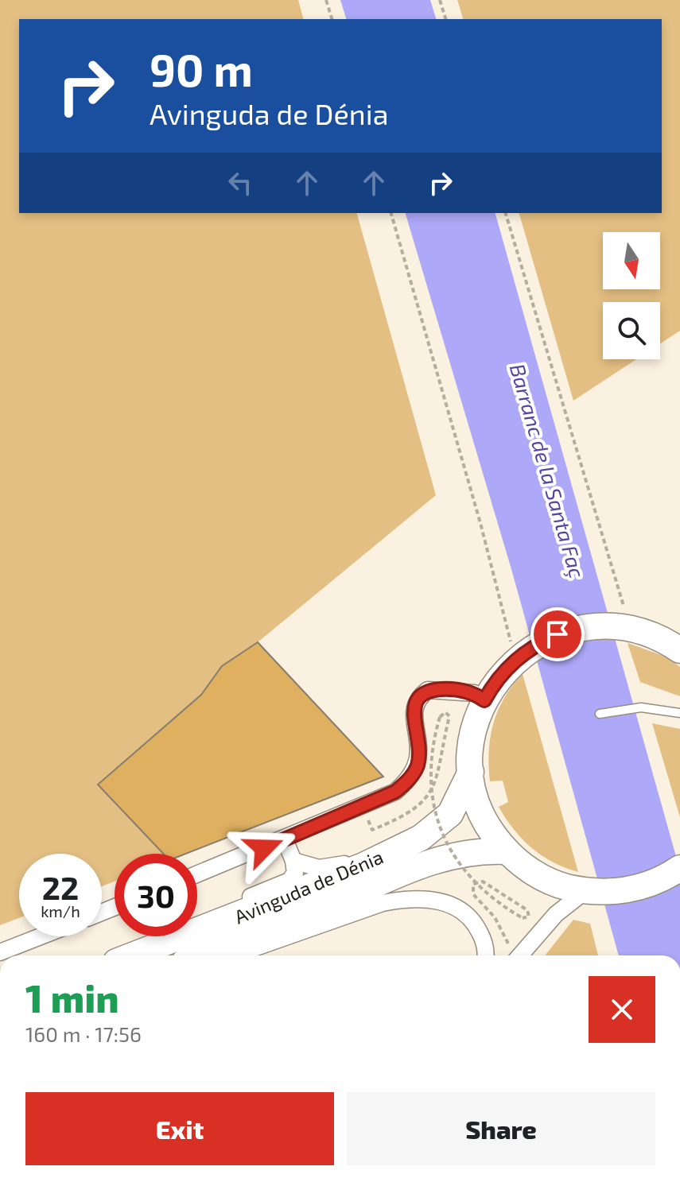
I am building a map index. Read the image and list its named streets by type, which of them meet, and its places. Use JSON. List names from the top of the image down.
{
  "streets": {
    "main road": ["Avinguda de Dénia"]
  },
  "water": ["Barranc de la Santa Faç"],
  "north": "bottom",
  "page": {
    "turn": ["90 m", "Avinguda de Dénia"],
    "speed": "22 km/h",
    "limit": "30",
    "heading": ["1 min", "160 m · 17:56"],
    "buttons": ["Exit", "Share"]
  }
}
